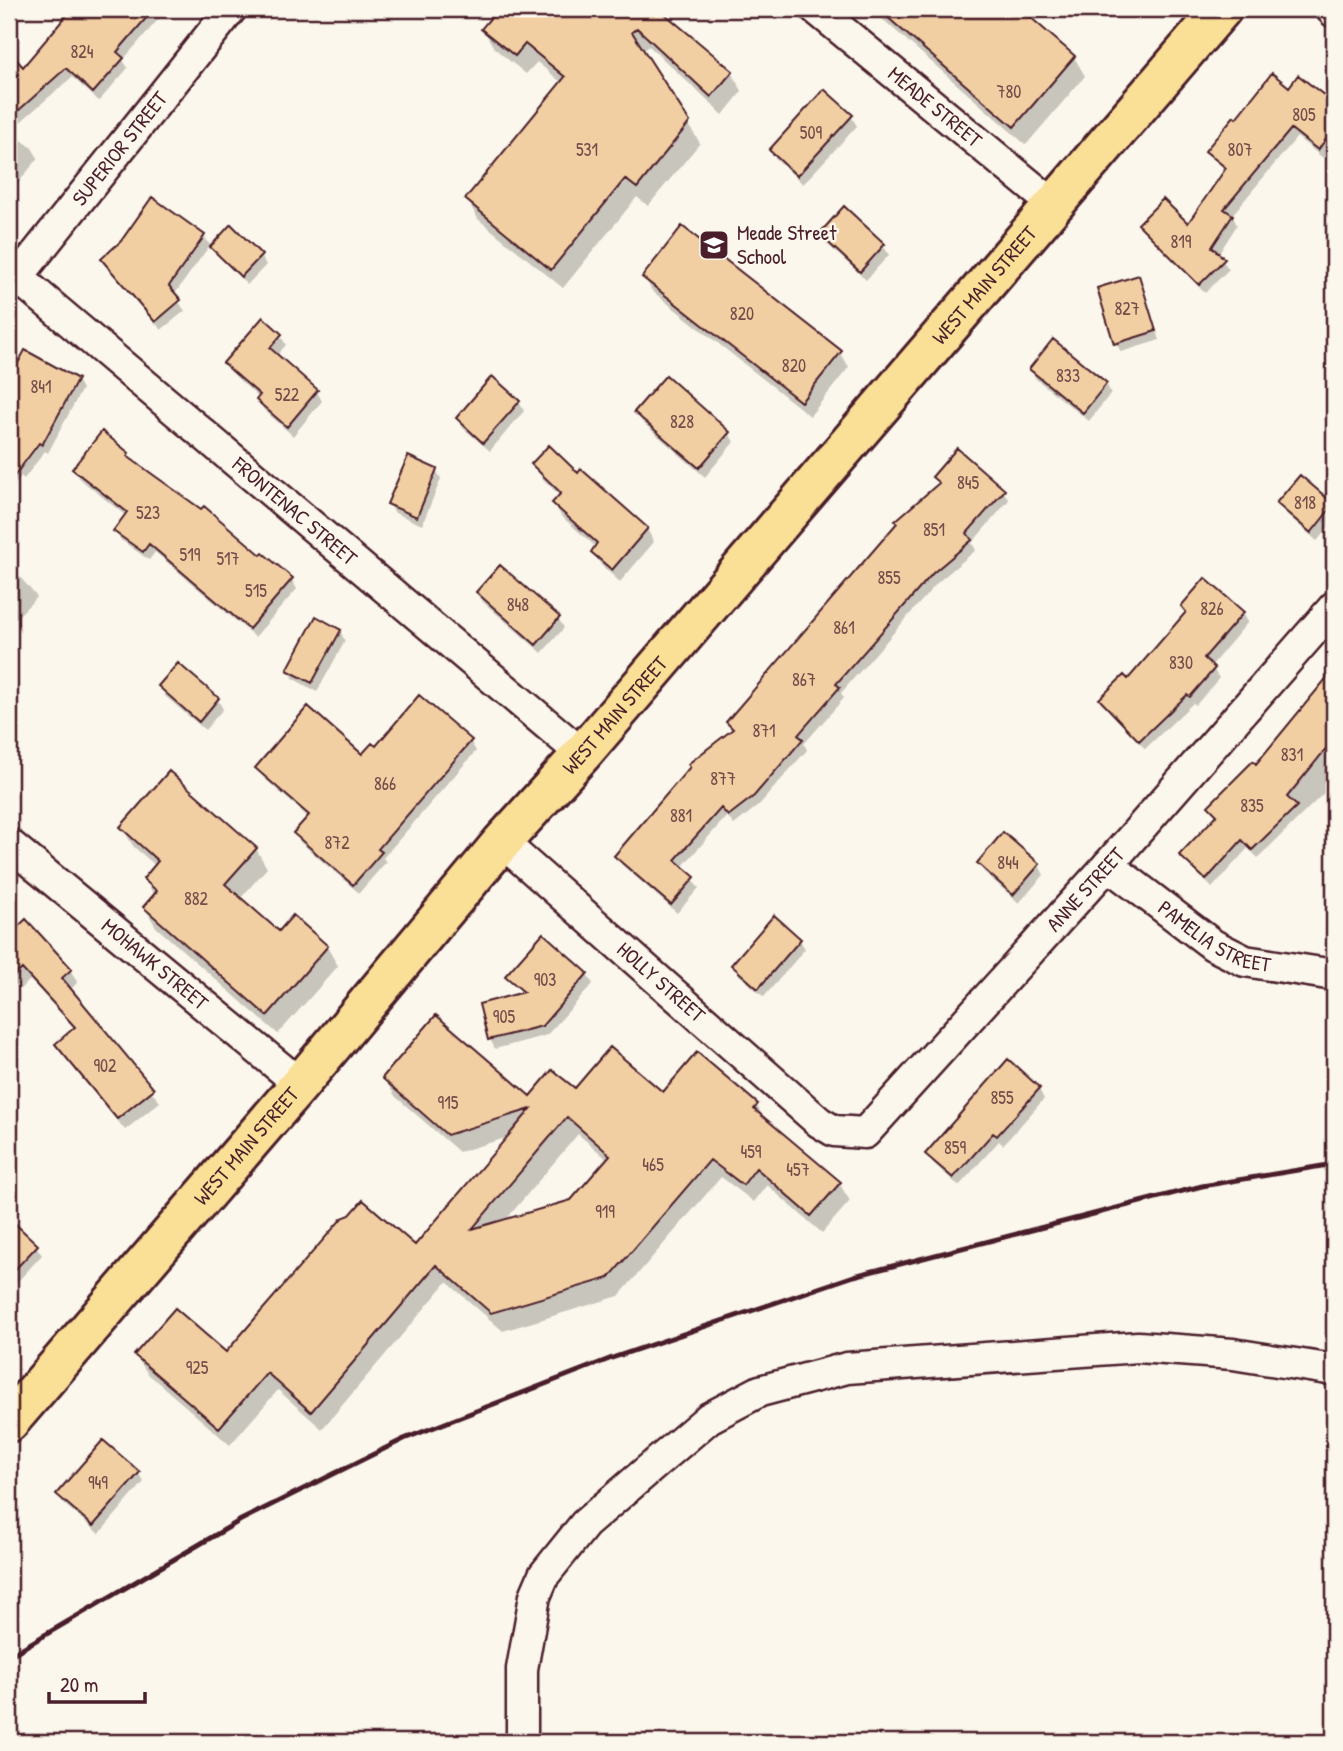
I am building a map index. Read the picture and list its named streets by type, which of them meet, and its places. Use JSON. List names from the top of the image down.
{
  "streets": {
    "main road": ["WEST MAIN STREET"],
    "street": [
      "MEADE STREET",
      "SUPERIOR STREET",
      "FRONTENAC STREET",
      "ANNE STREET",
      "PAMELIA STREET",
      "MOHAWK STREET",
      "HOLLY STREET"
    ]
  },
  "crossings": [
    ["MEADE STREET", "WEST MAIN STREET"],
    ["SUPERIOR STREET", "FRONTENAC STREET"],
    ["WEST MAIN STREET", "FRONTENAC STREET"],
    ["WEST MAIN STREET", "MOHAWK STREET"],
    ["WEST MAIN STREET", "HOLLY STREET"],
    ["ANNE STREET", "PAMELIA STREET"],
    ["ANNE STREET", "HOLLY STREET"]
  ],
  "places": {
    "school or university": ["Meade Street School"]
  },
  "house_numbers": [
    "824",
    "780",
    "805",
    "509",
    "531",
    "807",
    "819",
    "827",
    "820",
    "820",
    "833",
    "841",
    "522",
    "828",
    "845",
    "818",
    "523",
    "851",
    "519",
    "517",
    "855",
    "515",
    "848",
    "826",
    "861",
    "830",
    "867",
    "871",
    "831",
    "877",
    "866",
    "835",
    "881",
    "872",
    "844",
    "882",
    "903",
    "905",
    "902",
    "855",
    "915",
    "859",
    "459",
    "465",
    "457",
    "919",
    "925",
    "949"
  ],
  "scale_bar": "20 m"
}
